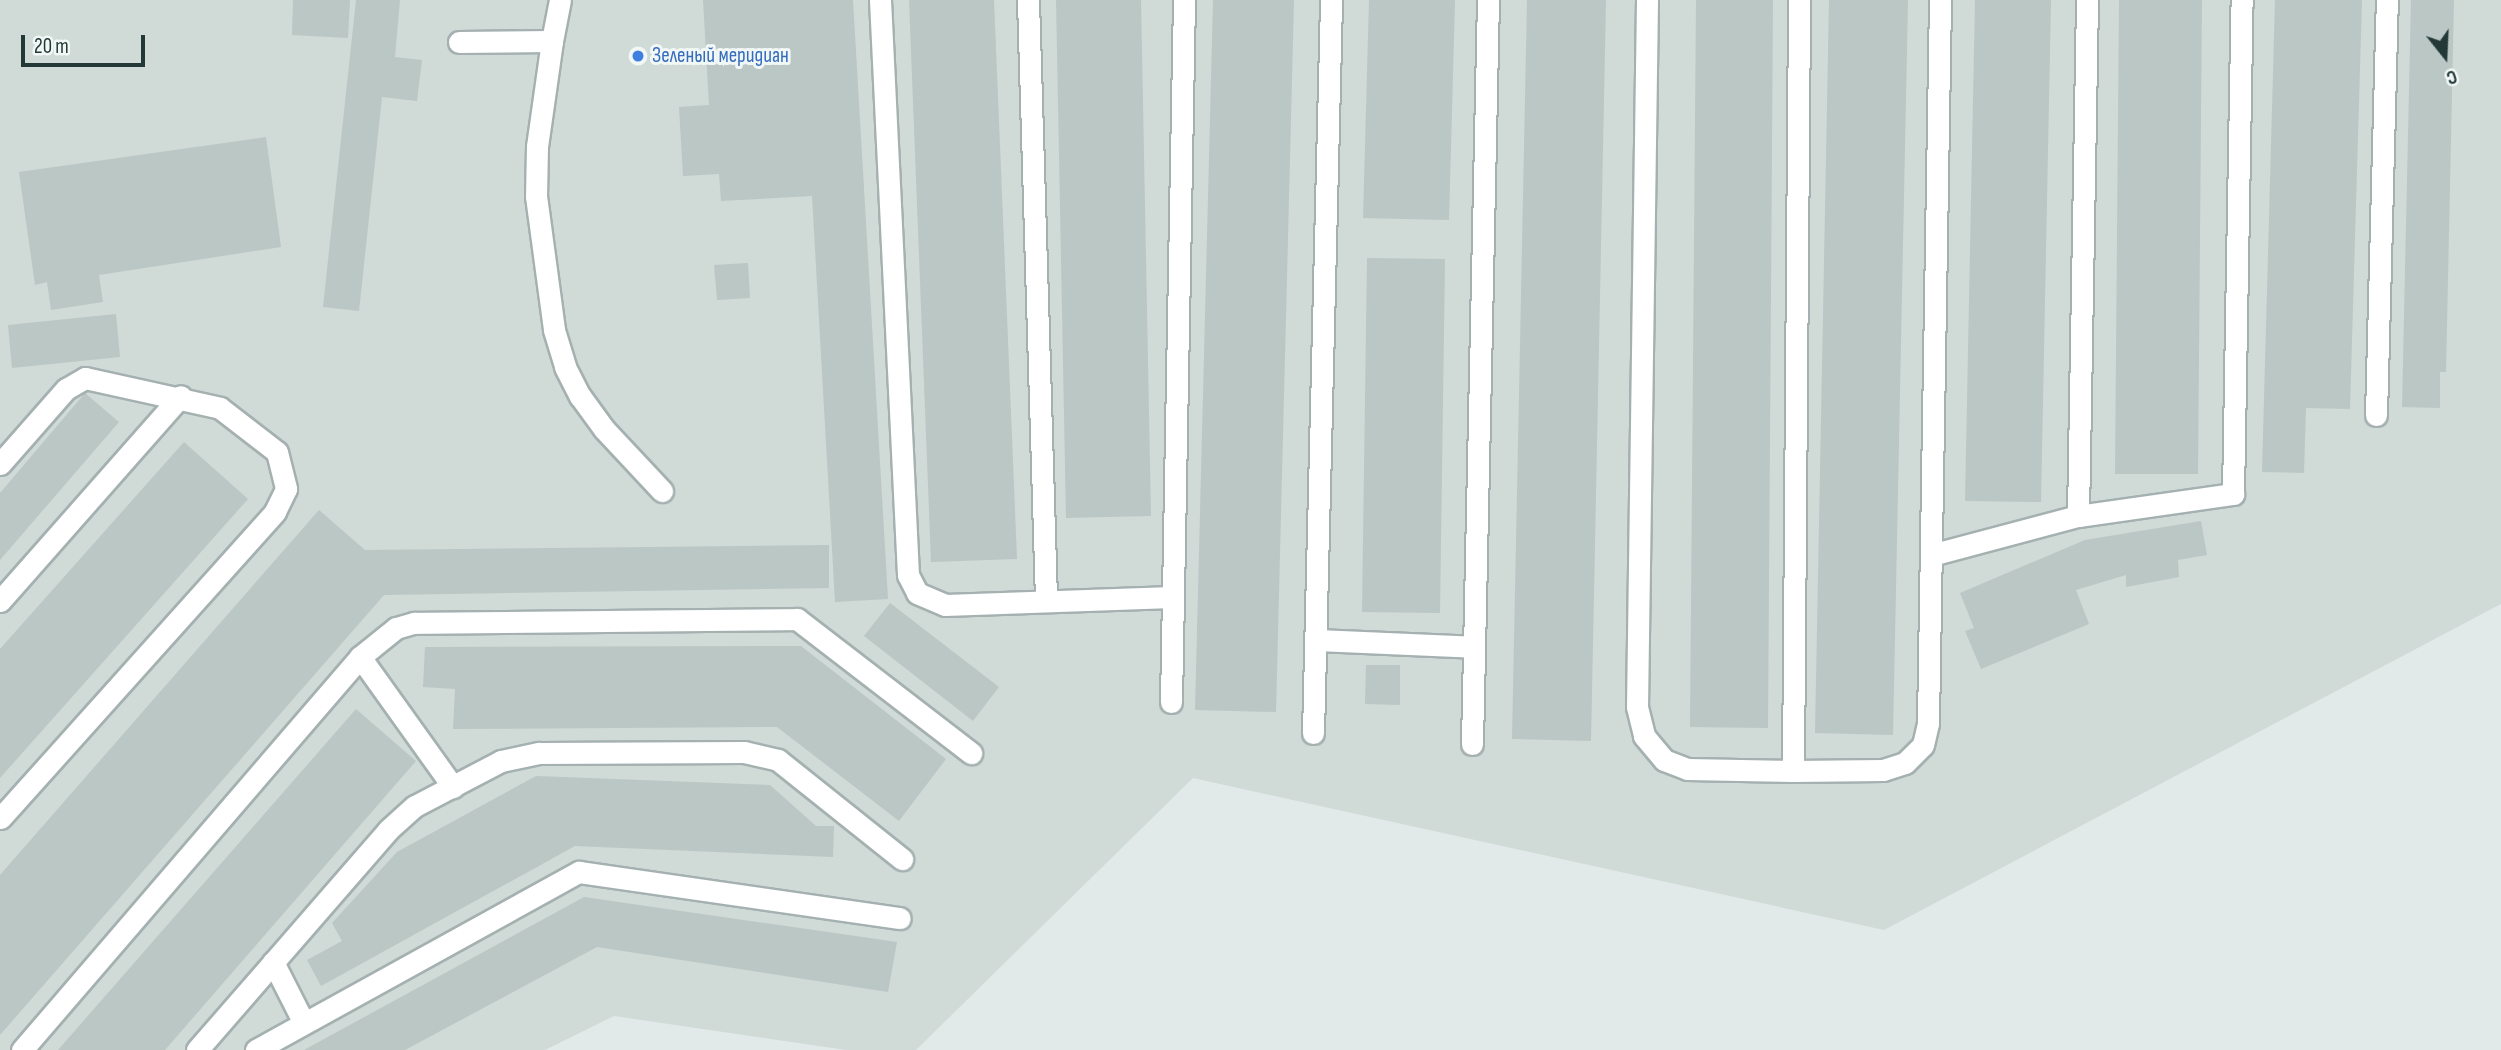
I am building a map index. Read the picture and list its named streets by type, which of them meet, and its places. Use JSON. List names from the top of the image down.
{
  "places": ["Зеленый меридиан"],
  "scale_bar": "20 m",
  "north": "bottom"
}
